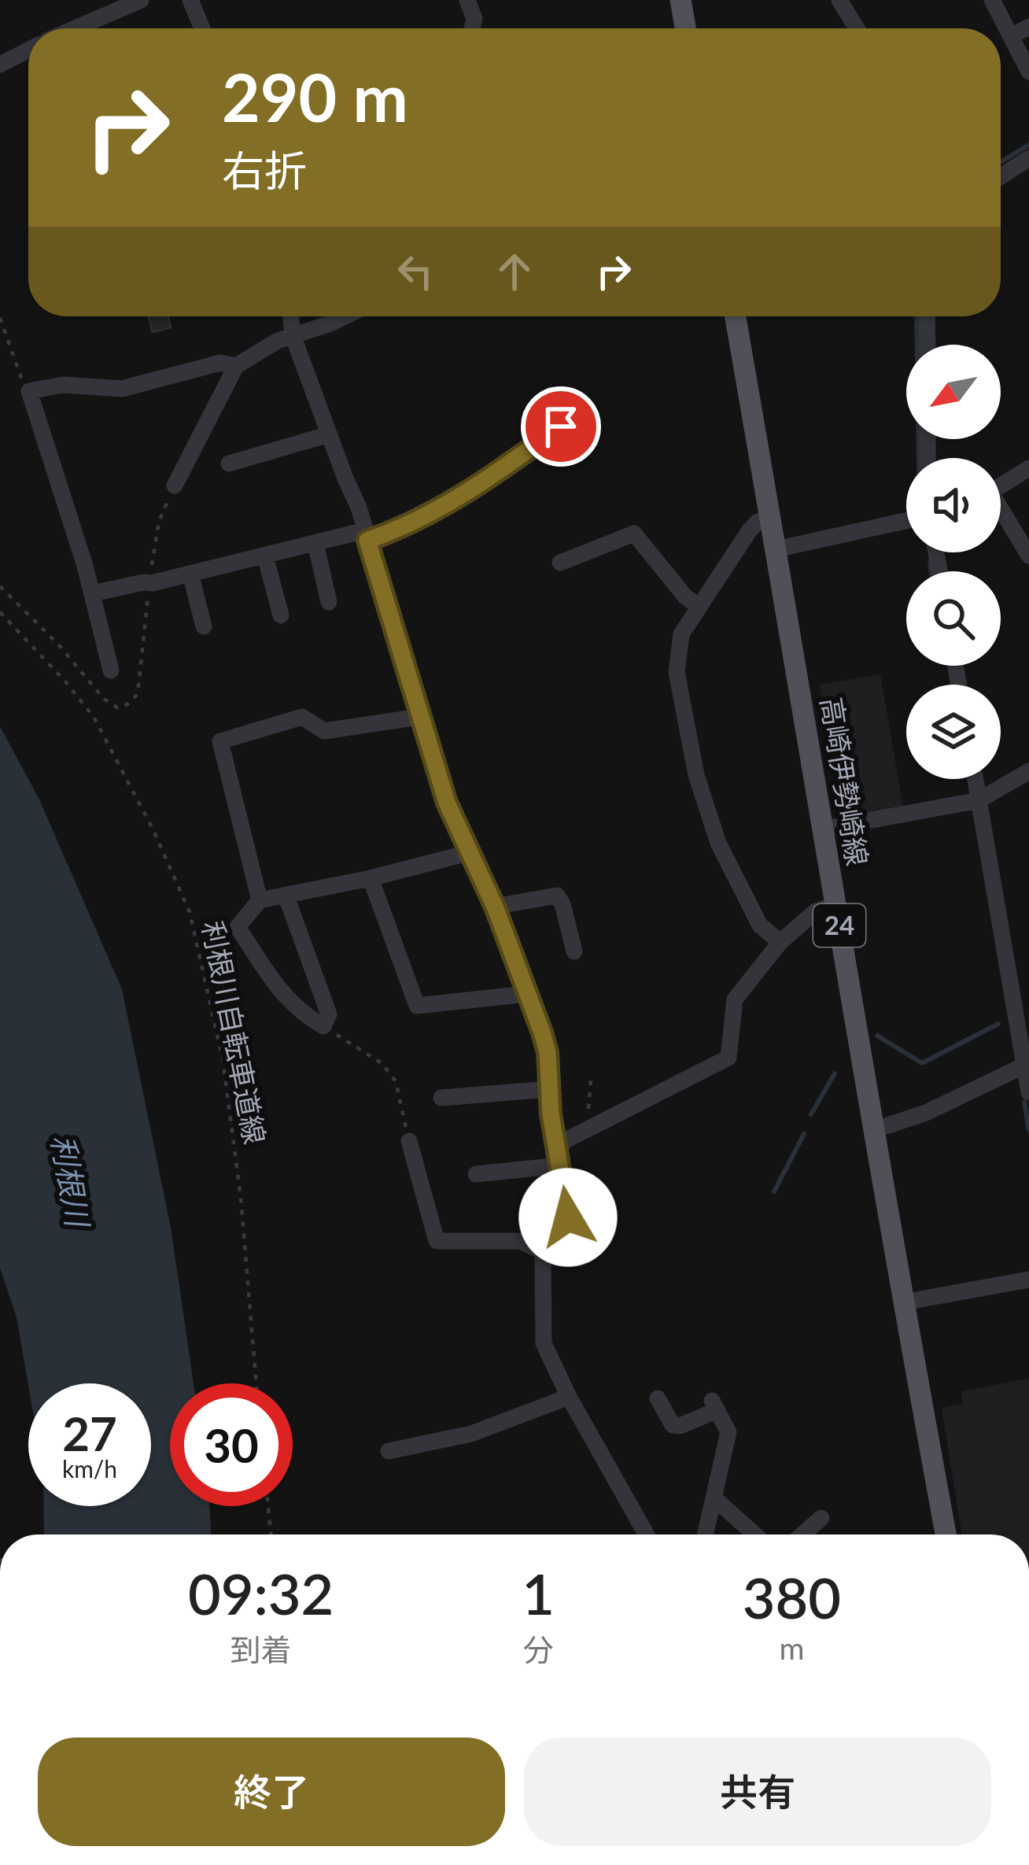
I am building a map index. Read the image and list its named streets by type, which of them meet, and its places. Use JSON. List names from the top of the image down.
{
  "streets": {
    "main road": ["高崎伊勢崎線", "24"],
    "path": ["利根川自転車道線"]
  },
  "water": ["利根川"],
  "north": "bottom left",
  "page": {
    "turn": ["290 m", "右折"],
    "speed": "27 km/h",
    "limit": "30",
    "eta": [
      "09:32",
      "到着",
      "1",
      "分",
      "380",
      "m"
    ],
    "buttons": ["終了", "共有"]
  }
}
